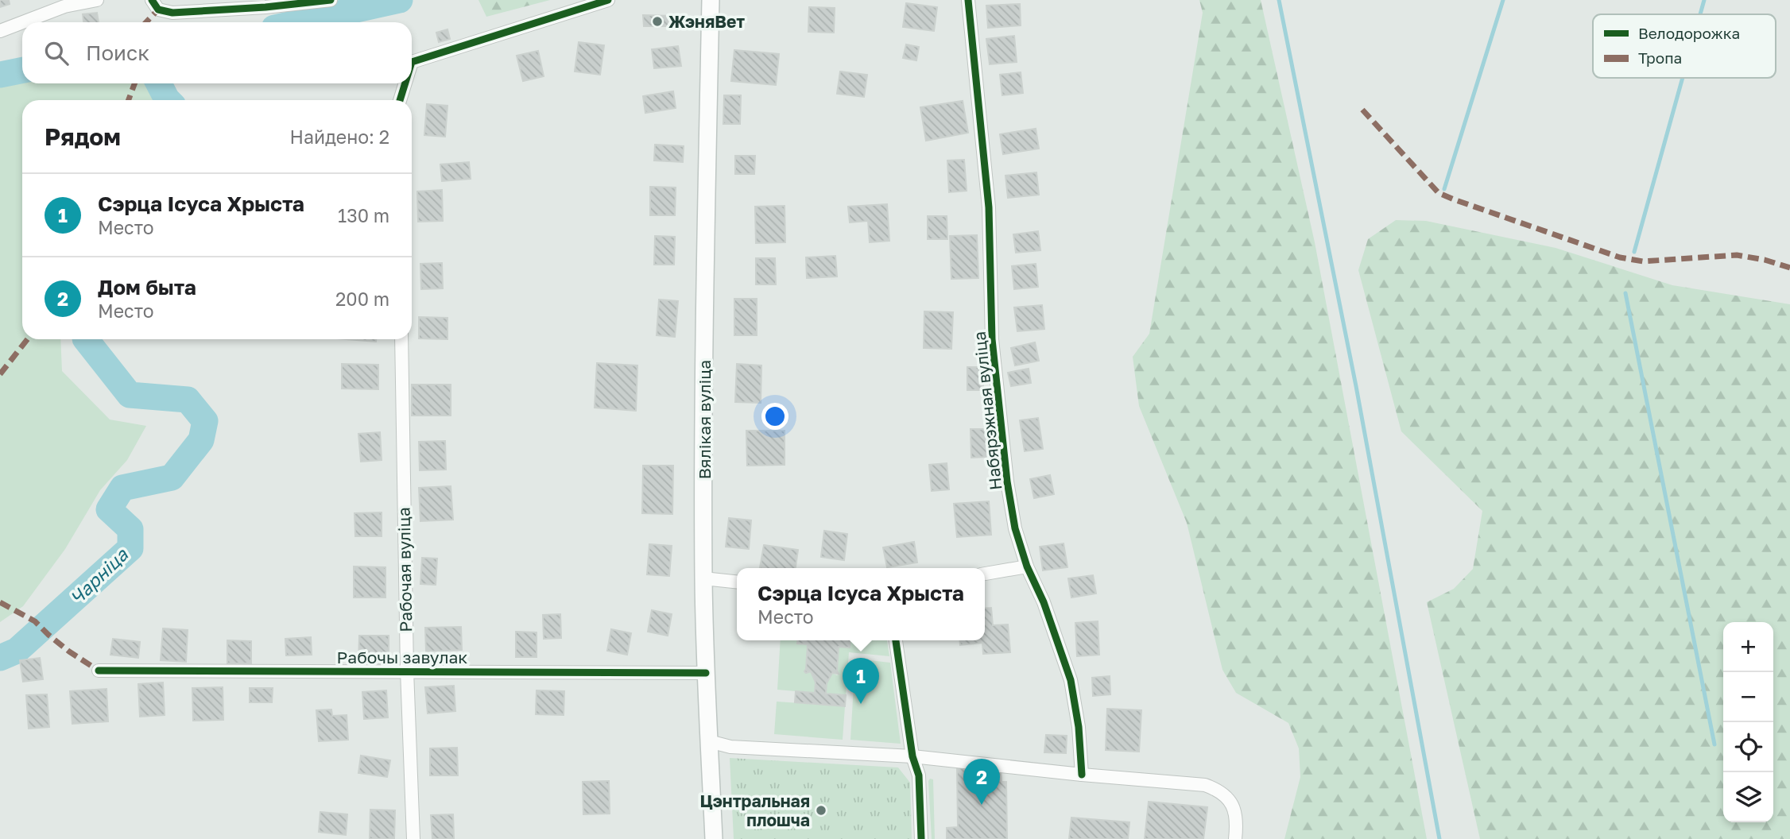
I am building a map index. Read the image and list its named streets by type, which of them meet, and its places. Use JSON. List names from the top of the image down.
{
  "streets": {
    "main road": ["Вялікая вуліца"],
    "street": ["Набярэжная вуліца", "Рабочая вуліца", "Рабочы завулак"]
  },
  "crossings": [
    ["Вялікая вуліца", "Рабочы завулак"],
    ["Рабочая вуліца", "Рабочы завулак"]
  ],
  "water": ["Чарніца"],
  "places": ["ЖэняВет", "Цэнтральная плошча"],
  "legend": ["Велодорожка", "Тропа"],
  "page": {
    "search": "Поиск",
    "heading": ["Рядом", "Найдено: 2"],
    "list": [
      {
        "mark": "1",
        "name": "Сэрца Ісуса Хрыста",
        "note": "Место",
        "value": "130 m"
      },
      {
        "mark": "2",
        "name": "Дом быта",
        "note": "Место",
        "value": "200 m"
      }
    ],
    "popup": ["Сэрца Ісуса Хрыста", "Место"],
    "map_buttons": ["+", "−"],
    "pins": ["1", "2"]
  }
}
